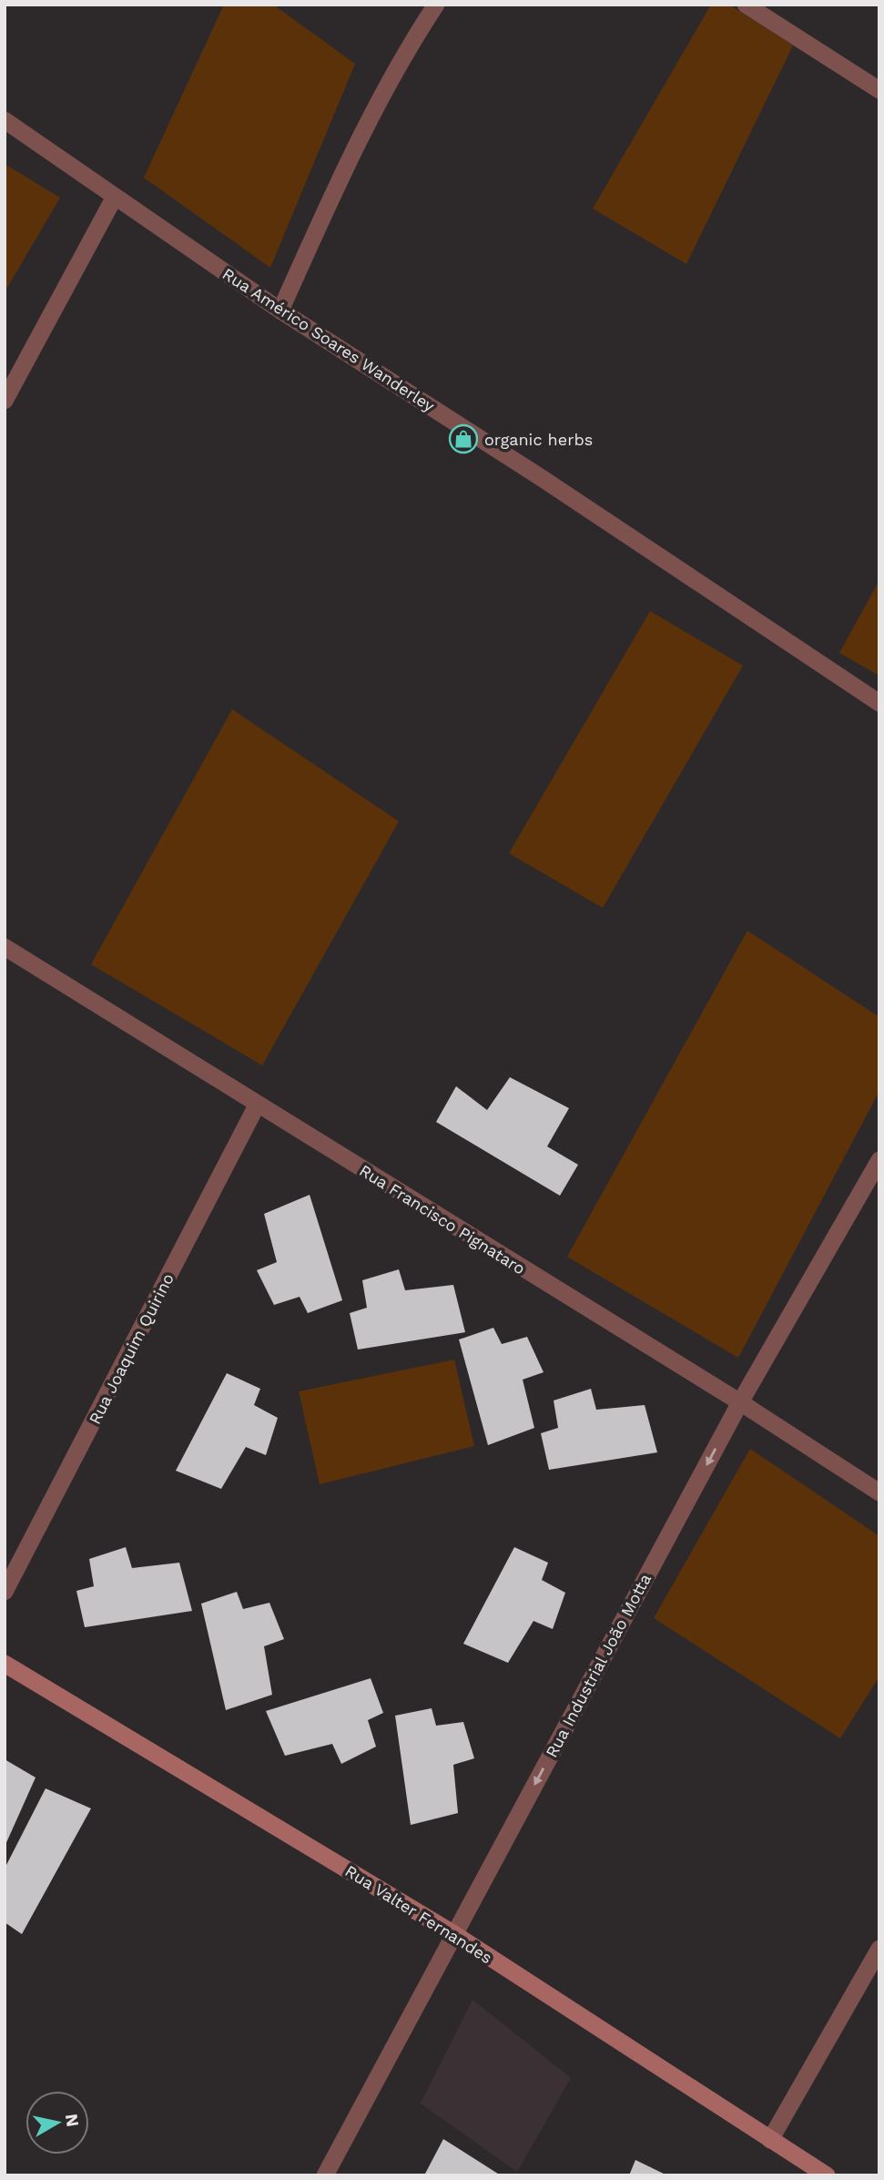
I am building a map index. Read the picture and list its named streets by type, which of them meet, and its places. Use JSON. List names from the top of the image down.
{
  "streets": {
    "main road": ["Rua Valter Fernandes"],
    "street": [
      "Rua Américo Soares Wanderley",
      "Rua Francisco Pignataro",
      "Rua Joaquim Quirino",
      "Rua Industrial João Motta"
    ]
  },
  "crossings": [
    ["Rua Francisco Pignataro", "Rua Joaquim Quirino"],
    ["Rua Francisco Pignataro", "Rua Industrial João Motta"],
    ["Rua Industrial João Motta", "Rua Valter Fernandes"]
  ],
  "one_way": ["Rua Industrial João Motta"],
  "places": {
    "shop": ["organic herbs"]
  },
  "north": "right"
}
